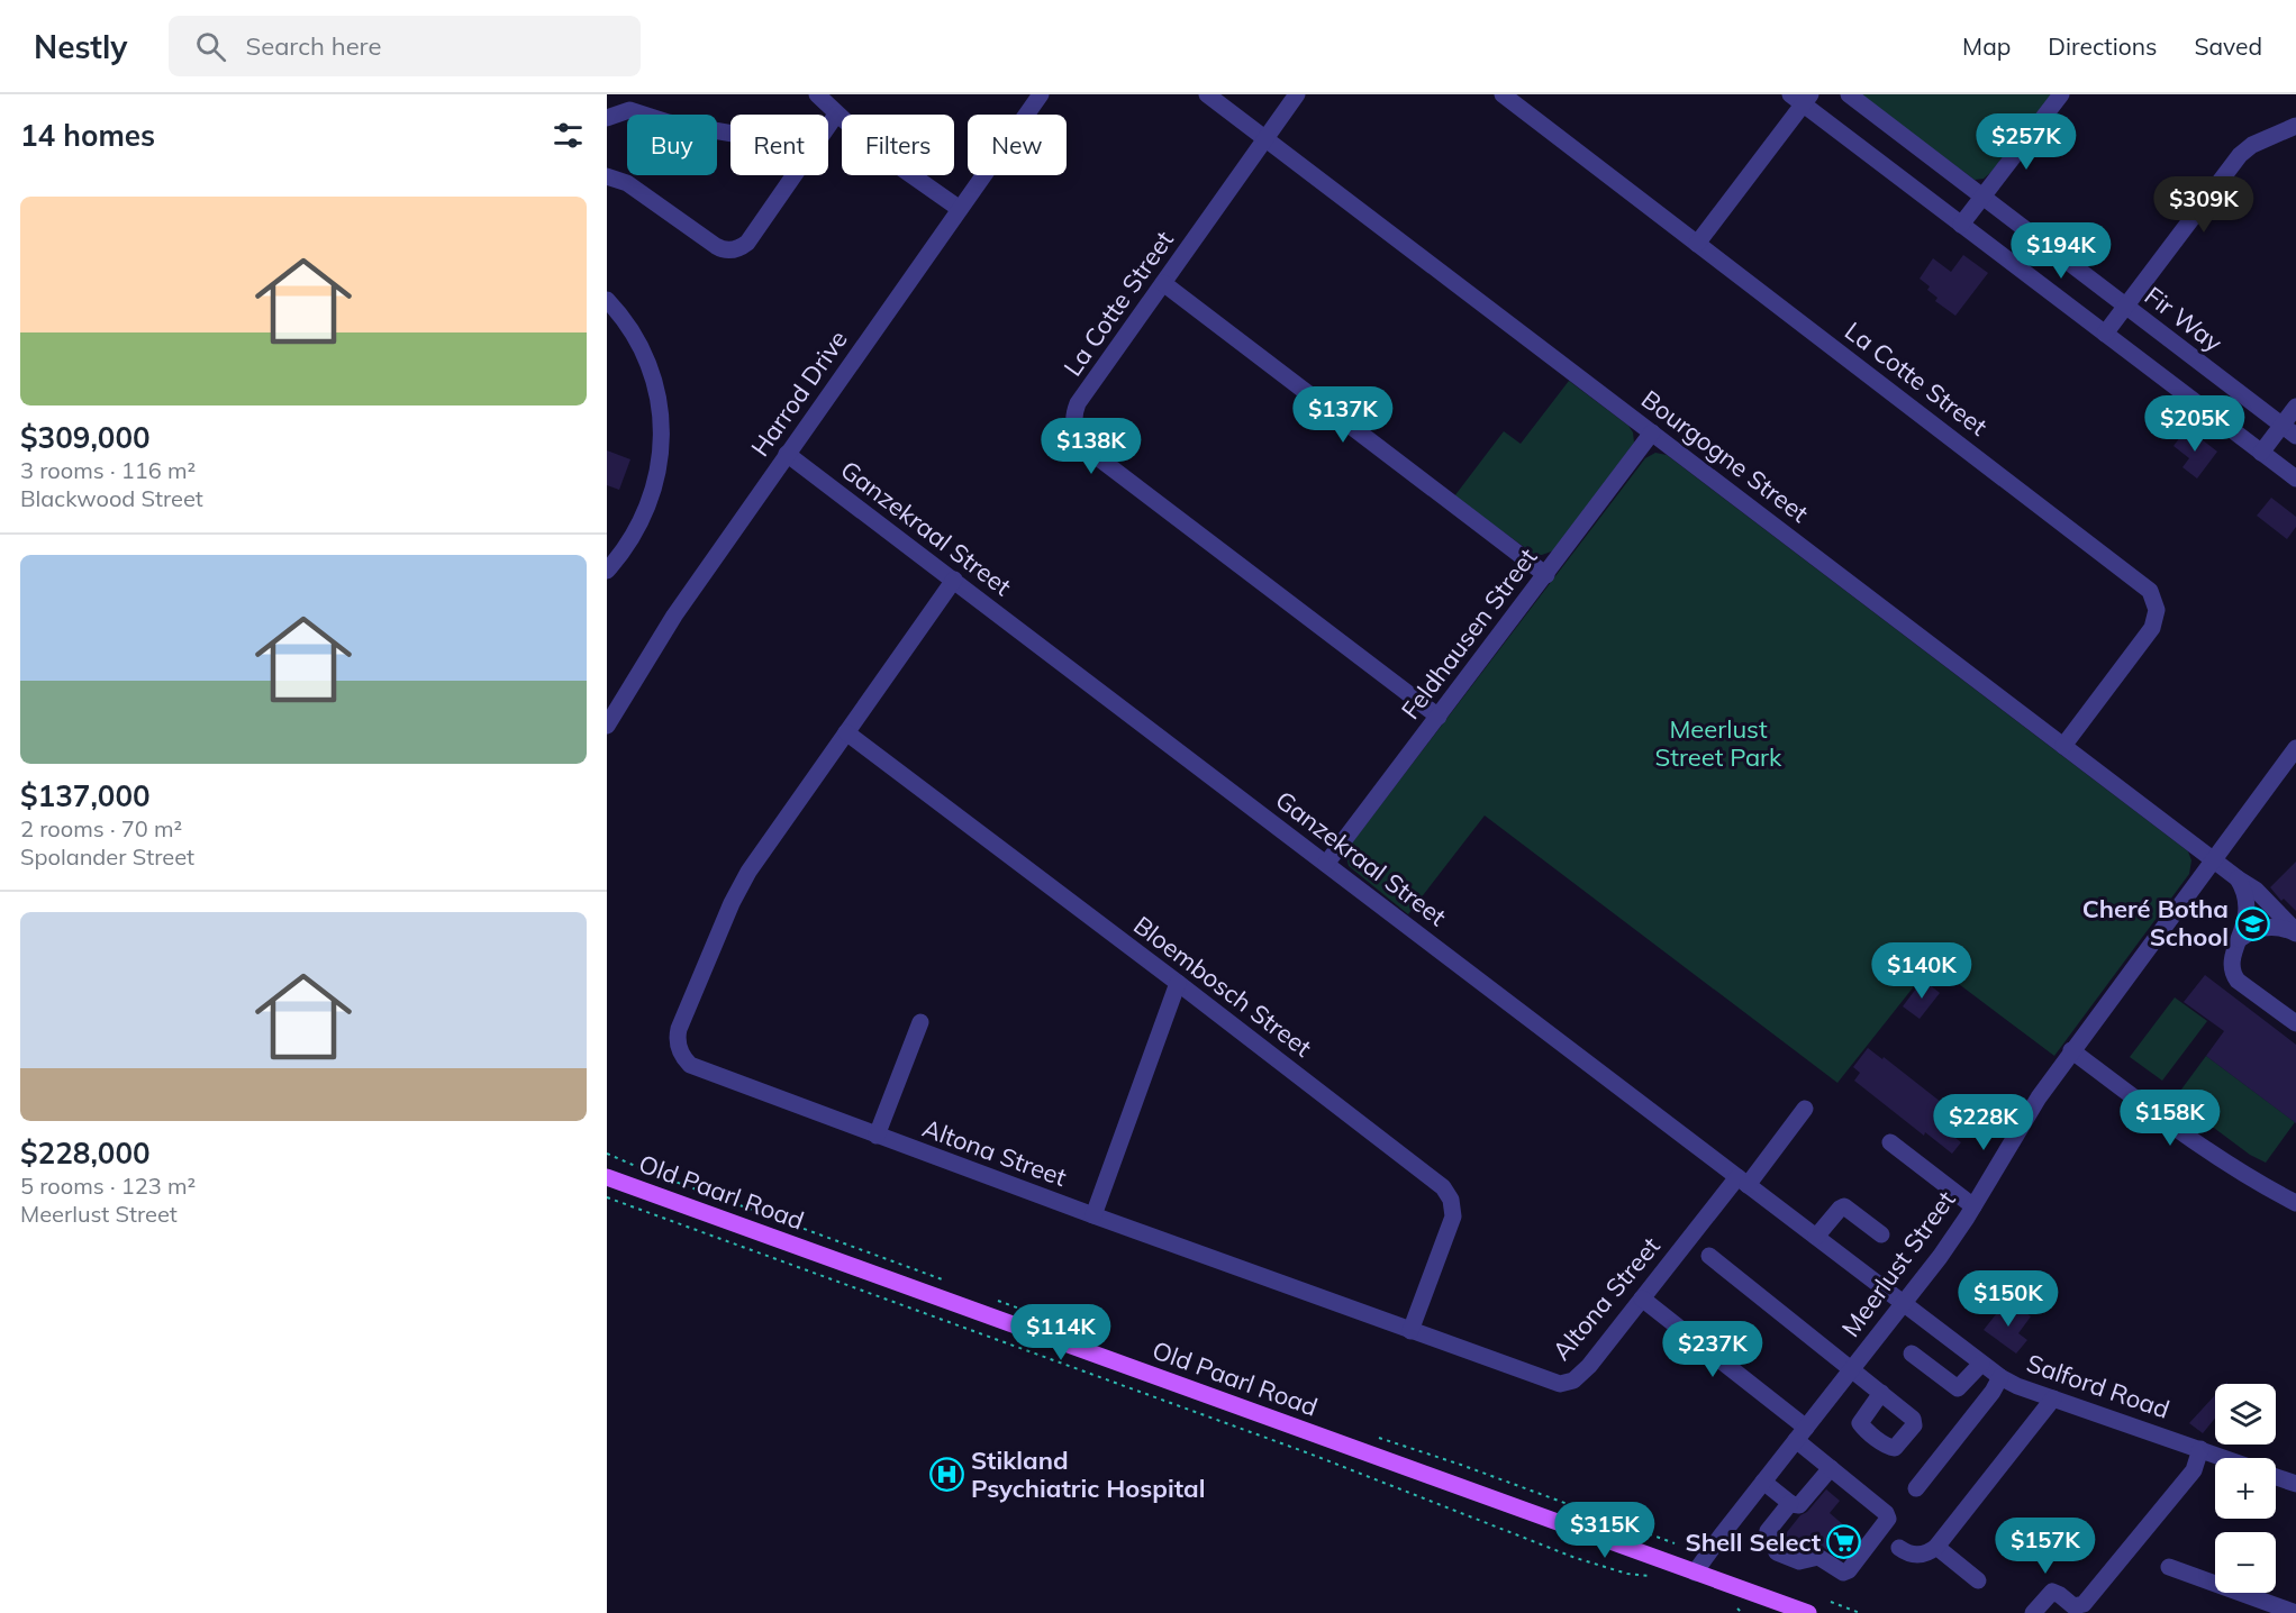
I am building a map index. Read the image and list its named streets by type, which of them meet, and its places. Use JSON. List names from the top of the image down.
{
  "streets": {
    "main road": ["Old Paarl Road"],
    "street": [
      "La Cotte Street",
      "Fir Way",
      "Harrod Drive",
      "Bourgogne Street",
      "Ganzekraal Street",
      "Feldhausen Street",
      "Bloembosch Street",
      "Altona Street",
      "Meerlust Street",
      "Salford Road"
    ]
  },
  "crossings": [
    ["La Cotte Street", "Bourgogne Street"],
    ["La Cotte Street", "Feldhausen Street"],
    ["Harrod Drive", "Ganzekraal Street"],
    ["Bourgogne Street", "Feldhausen Street"],
    ["Bourgogne Street", "Meerlust Street"],
    ["Ganzekraal Street", "Feldhausen Street"],
    ["Ganzekraal Street", "Altona Street"],
    ["Ganzekraal Street", "Meerlust Street"],
    ["Ganzekraal Street", "Salford Road"],
    ["Bloembosch Street", "Altona Street"],
    ["Old Paarl Road", "Meerlust Street"],
    ["Meerlust Street", "Salford Road"]
  ],
  "parks": ["Meerlust Street Park"],
  "places": {
    "school or university": ["Cheré Botha School"],
    "hospital": ["Stikland Psychiatric Hospital"],
    "supermarket": ["Shell Select"]
  },
  "page": {
    "header": "Nestly",
    "search": "Search here",
    "nav": ["Map", "Directions", "Saved"],
    "heading": "14 homes",
    "price": [
      "$257K",
      "$309K",
      "$194K",
      "$137K",
      "$205K",
      "$138K",
      "$140K",
      "$158K",
      "$228K",
      "$150K",
      "$114K",
      "$237K",
      "$315K",
      "$157K"
    ],
    "chip": [
      "Buy",
      "Rent",
      "Filters",
      "New"
    ],
    "list": [
      {
        "name": "$309,000",
        "note": "3 rooms · 116 m² · Blackwood Street"
      },
      {
        "name": "$137,000",
        "note": "2 rooms · 70 m² · Spolander Street"
      },
      {
        "name": "$228,000",
        "note": "5 rooms · 123 m² · Meerlust Street"
      }
    ],
    "map_buttons": ["+", "−"]
  }
}
